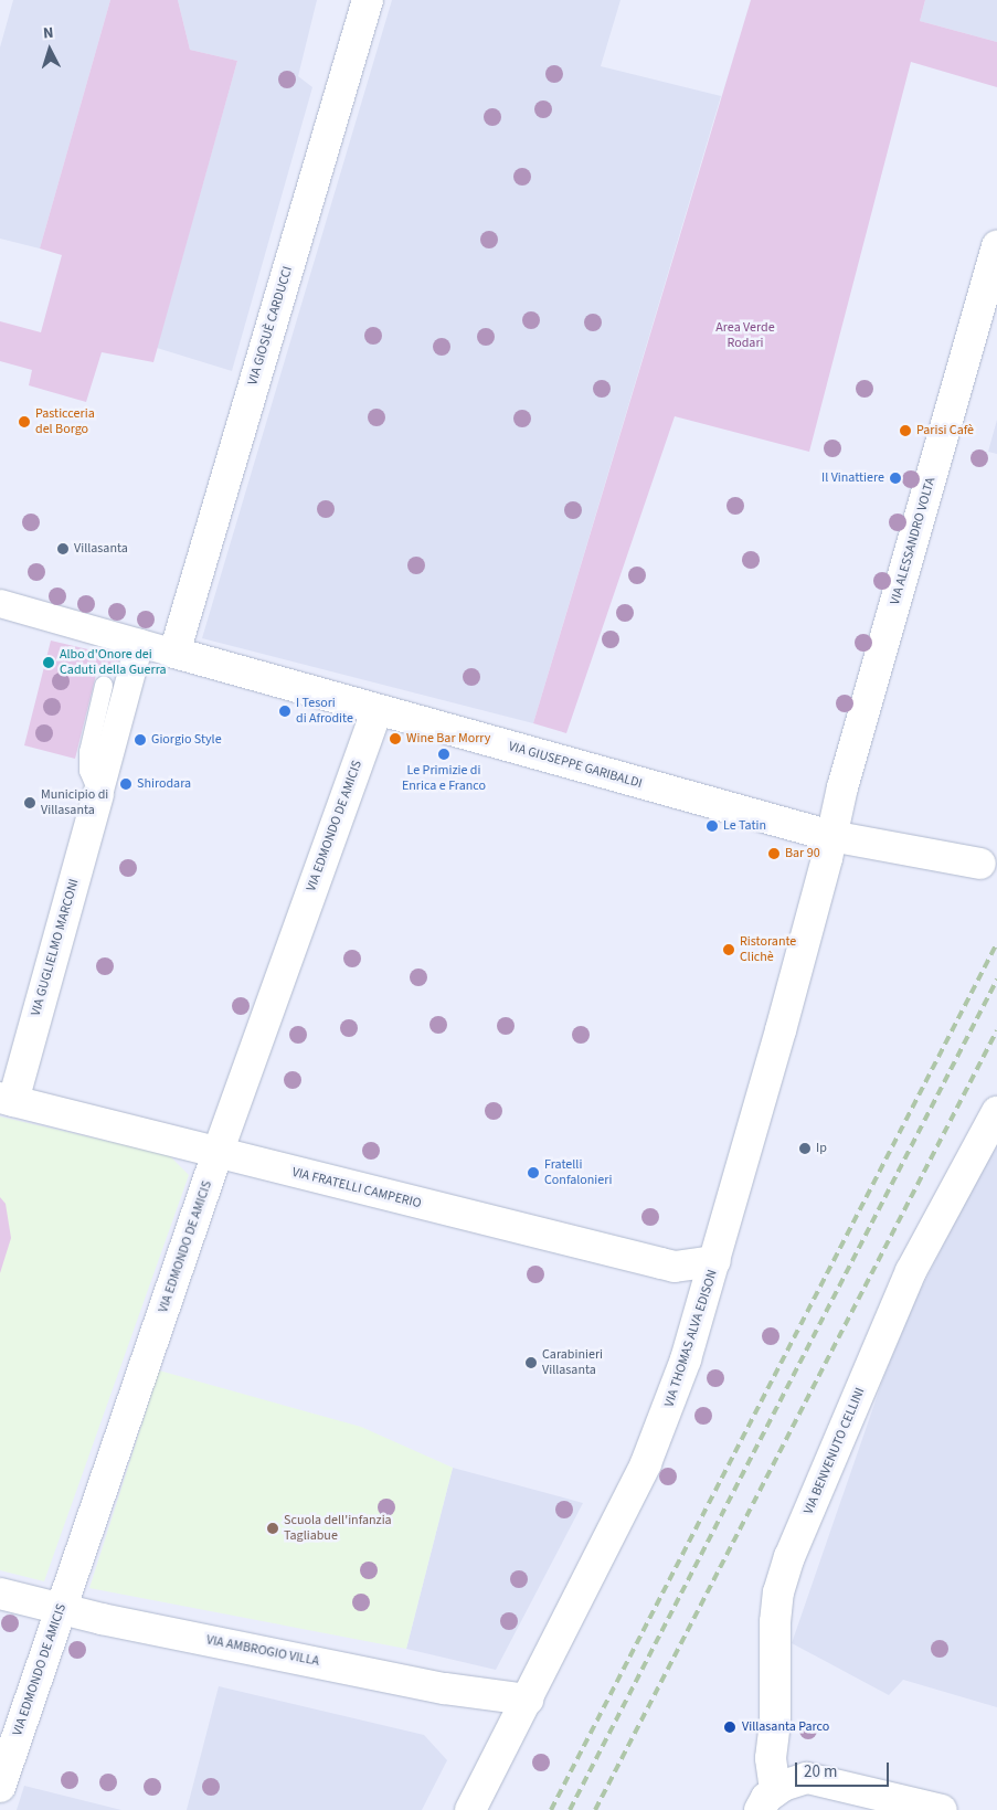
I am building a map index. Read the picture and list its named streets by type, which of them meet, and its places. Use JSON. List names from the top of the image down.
{
  "streets": {
    "street": [
      "VIA GIOSUÈ CARDUCCI",
      "VIA ALESSANDRO VOLTA",
      "VIA GIUSEPPE GARIBALDI",
      "VIA EDMONDO DE AMICIS",
      "VIA GUGLIELMO MARCONI",
      "VIA FRATELLI CAMPERIO",
      "VIA THOMAS ALVA EDISON",
      "VIA BENVENUTO CELLINI",
      "VIA AMBROGIO VILLA"
    ]
  },
  "crossings": [
    ["VIA GIOSUÈ CARDUCCI", "VIA GIUSEPPE GARIBALDI"],
    ["VIA ALESSANDRO VOLTA", "VIA GIUSEPPE GARIBALDI"],
    ["VIA ALESSANDRO VOLTA", "VIA THOMAS ALVA EDISON"],
    ["VIA GIUSEPPE GARIBALDI", "VIA EDMONDO DE AMICIS"],
    ["VIA GIUSEPPE GARIBALDI", "VIA THOMAS ALVA EDISON"],
    ["VIA EDMONDO DE AMICIS", "VIA FRATELLI CAMPERIO"],
    ["VIA EDMONDO DE AMICIS", "VIA AMBROGIO VILLA"],
    ["VIA GUGLIELMO MARCONI", "VIA FRATELLI CAMPERIO"],
    ["VIA FRATELLI CAMPERIO", "VIA THOMAS ALVA EDISON"],
    ["VIA THOMAS ALVA EDISON", "VIA AMBROGIO VILLA"]
  ],
  "parks": ["Area Verde Rodari"],
  "places": [
    "Pasticceria del Borgo",
    "Parisi Cafè",
    "Il Vinattiere",
    "Villasanta",
    "Albo d'Onore dei Caduti della Guerra",
    "I Tesori di Afrodite",
    "Wine Bar Morry",
    "Giorgio Style",
    "Le Primizie di Enrica e Franco",
    "Shirodara",
    "Municipio di Villasanta",
    "Le Tatin",
    "Bar 90",
    "Ristorante Clichè",
    "Ip",
    "Fratelli Confalonieri",
    "Carabinieri Villasanta",
    "Scuola dell'infanzia Tagliabue",
    "Villasanta Parco"
  ],
  "scale_bar": "20 m",
  "north": "top"
}
